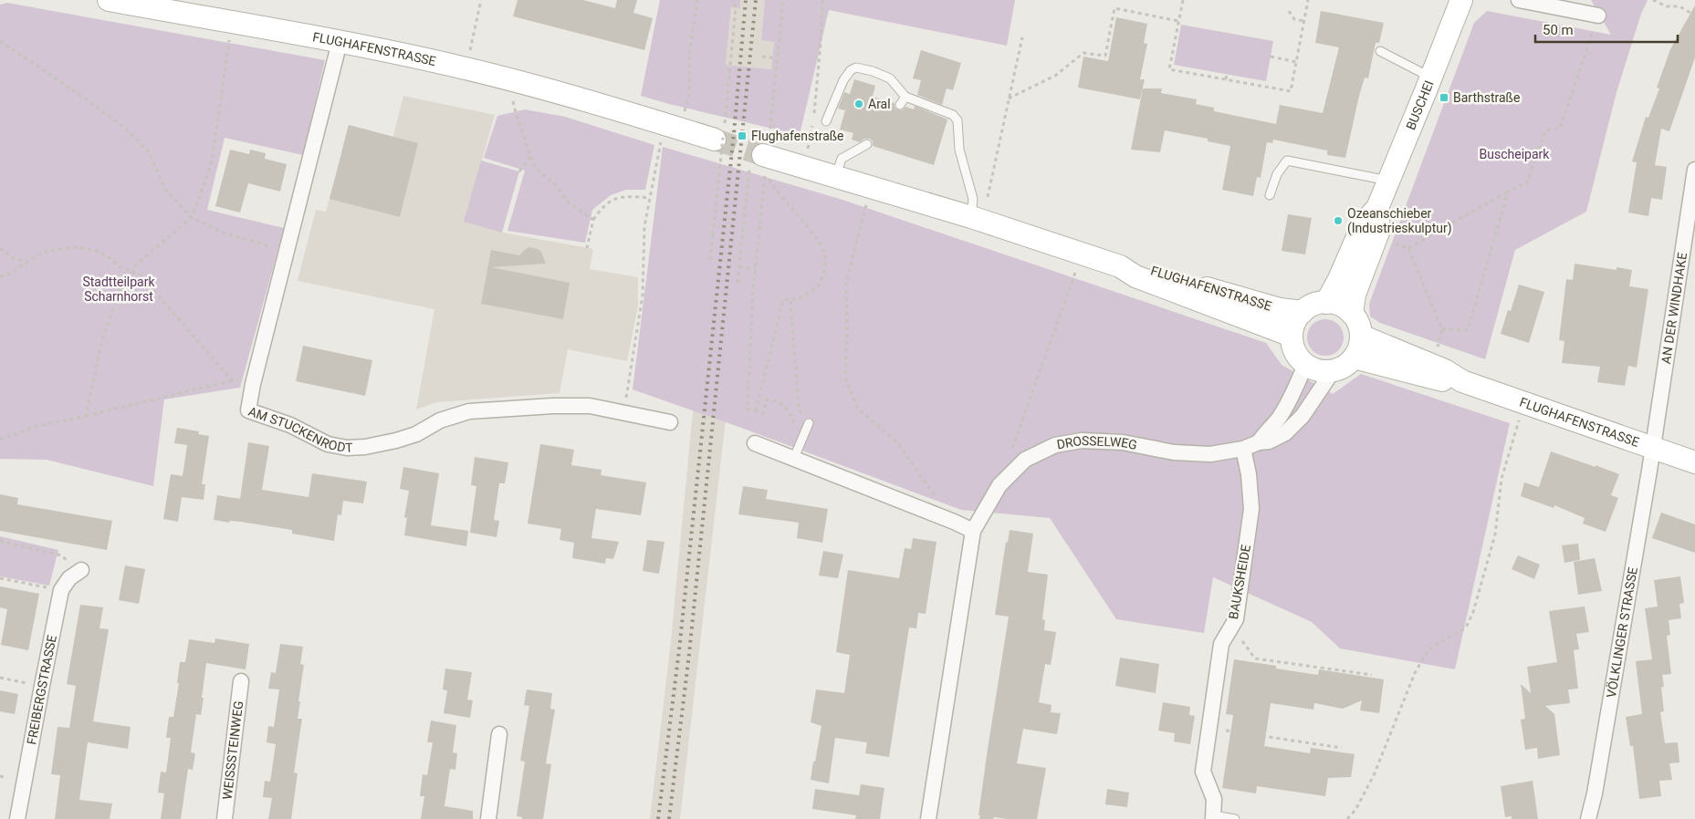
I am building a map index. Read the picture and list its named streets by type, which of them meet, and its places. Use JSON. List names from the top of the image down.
{
  "streets": {
    "main road": ["FLUGHAFENSTRASSE", "BUSCHEI"],
    "street": [
      "AN DER WINDHAKE",
      "AM STUCKENRODT",
      "DROSSELWEG",
      "BAUKSHEIDE",
      "VÖLKLINGER STRASSE",
      "FREIBERGSTRASSE",
      "WEISSSTEINWEG"
    ]
  },
  "crossings": [
    ["FLUGHAFENSTRASSE", "BUSCHEI"],
    ["FLUGHAFENSTRASSE", "AN DER WINDHAKE"],
    ["FLUGHAFENSTRASSE", "AM STUCKENRODT"],
    ["FLUGHAFENSTRASSE", "DROSSELWEG"],
    ["FLUGHAFENSTRASSE", "VÖLKLINGER STRASSE"],
    ["BUSCHEI", "DROSSELWEG"],
    ["AN DER WINDHAKE", "VÖLKLINGER STRASSE"],
    ["DROSSELWEG", "BAUKSHEIDE"]
  ],
  "parks": ["Buscheipark", "Stadtteilpark Scharnhorst"],
  "places": {
    "transit": ["Barthstraße", "Flughafenstraße"],
    "other": ["Aral", "Ozeanschieber (Industrieskulptur)"]
  },
  "scale_bar": "50 m"
}
